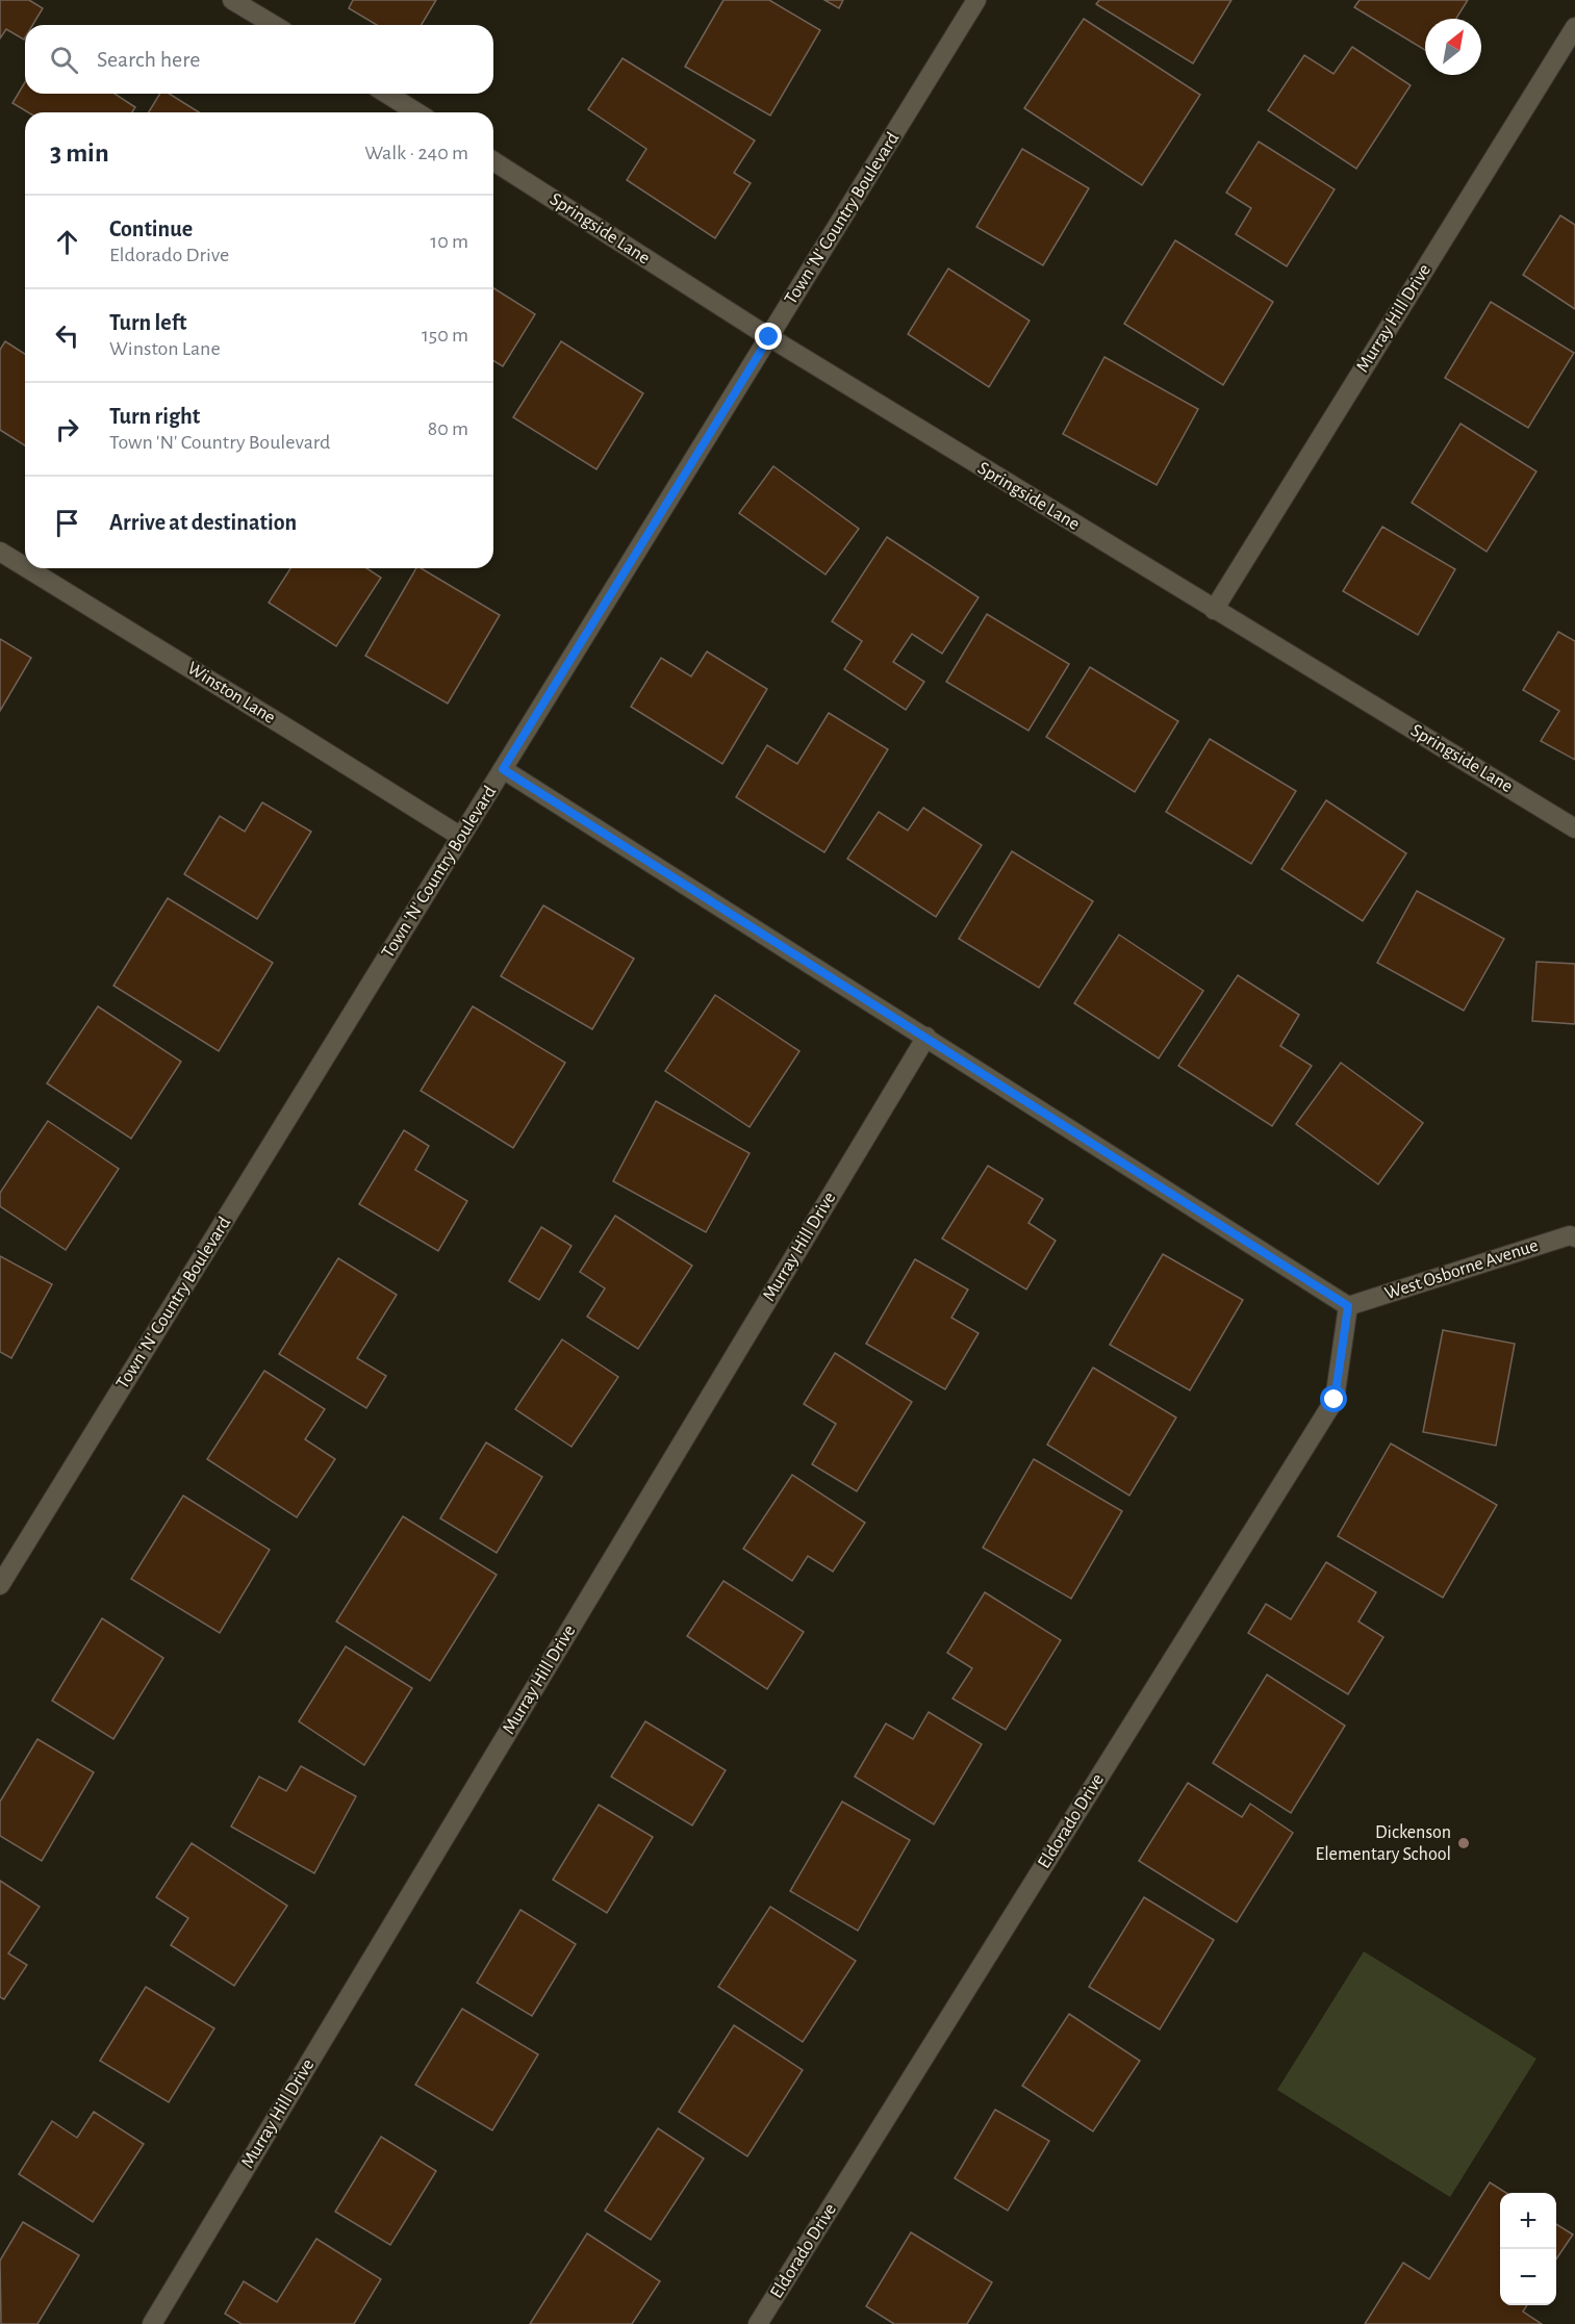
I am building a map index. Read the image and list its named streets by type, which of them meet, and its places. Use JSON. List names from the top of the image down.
{
  "streets": {
    "street": [
      "Town 'N' Country Boulevard",
      "Springside Lane",
      "Murray Hill Drive",
      "Winston Lane",
      "West Osborne Avenue",
      "Eldorado Drive"
    ]
  },
  "crossings": [
    ["Town 'N' Country Boulevard", "Springside Lane"],
    ["Town 'N' Country Boulevard", "Winston Lane"],
    ["Springside Lane", "Murray Hill Drive"],
    ["West Osborne Avenue", "Eldorado Drive"]
  ],
  "places": ["Dickenson Elementary School"],
  "north": "top right",
  "page": {
    "search": "Search here",
    "heading": ["3 min", "Walk · 240 m"],
    "list": [
      ["Continue", "Eldorado Drive", "10 m"],
      ["Turn left", "Winston Lane", "150 m"],
      ["Turn right", "Town 'N' Country Boulevard", "80 m"],
      "Arrive at destination"
    ],
    "map_buttons": ["+", "−"]
  }
}
